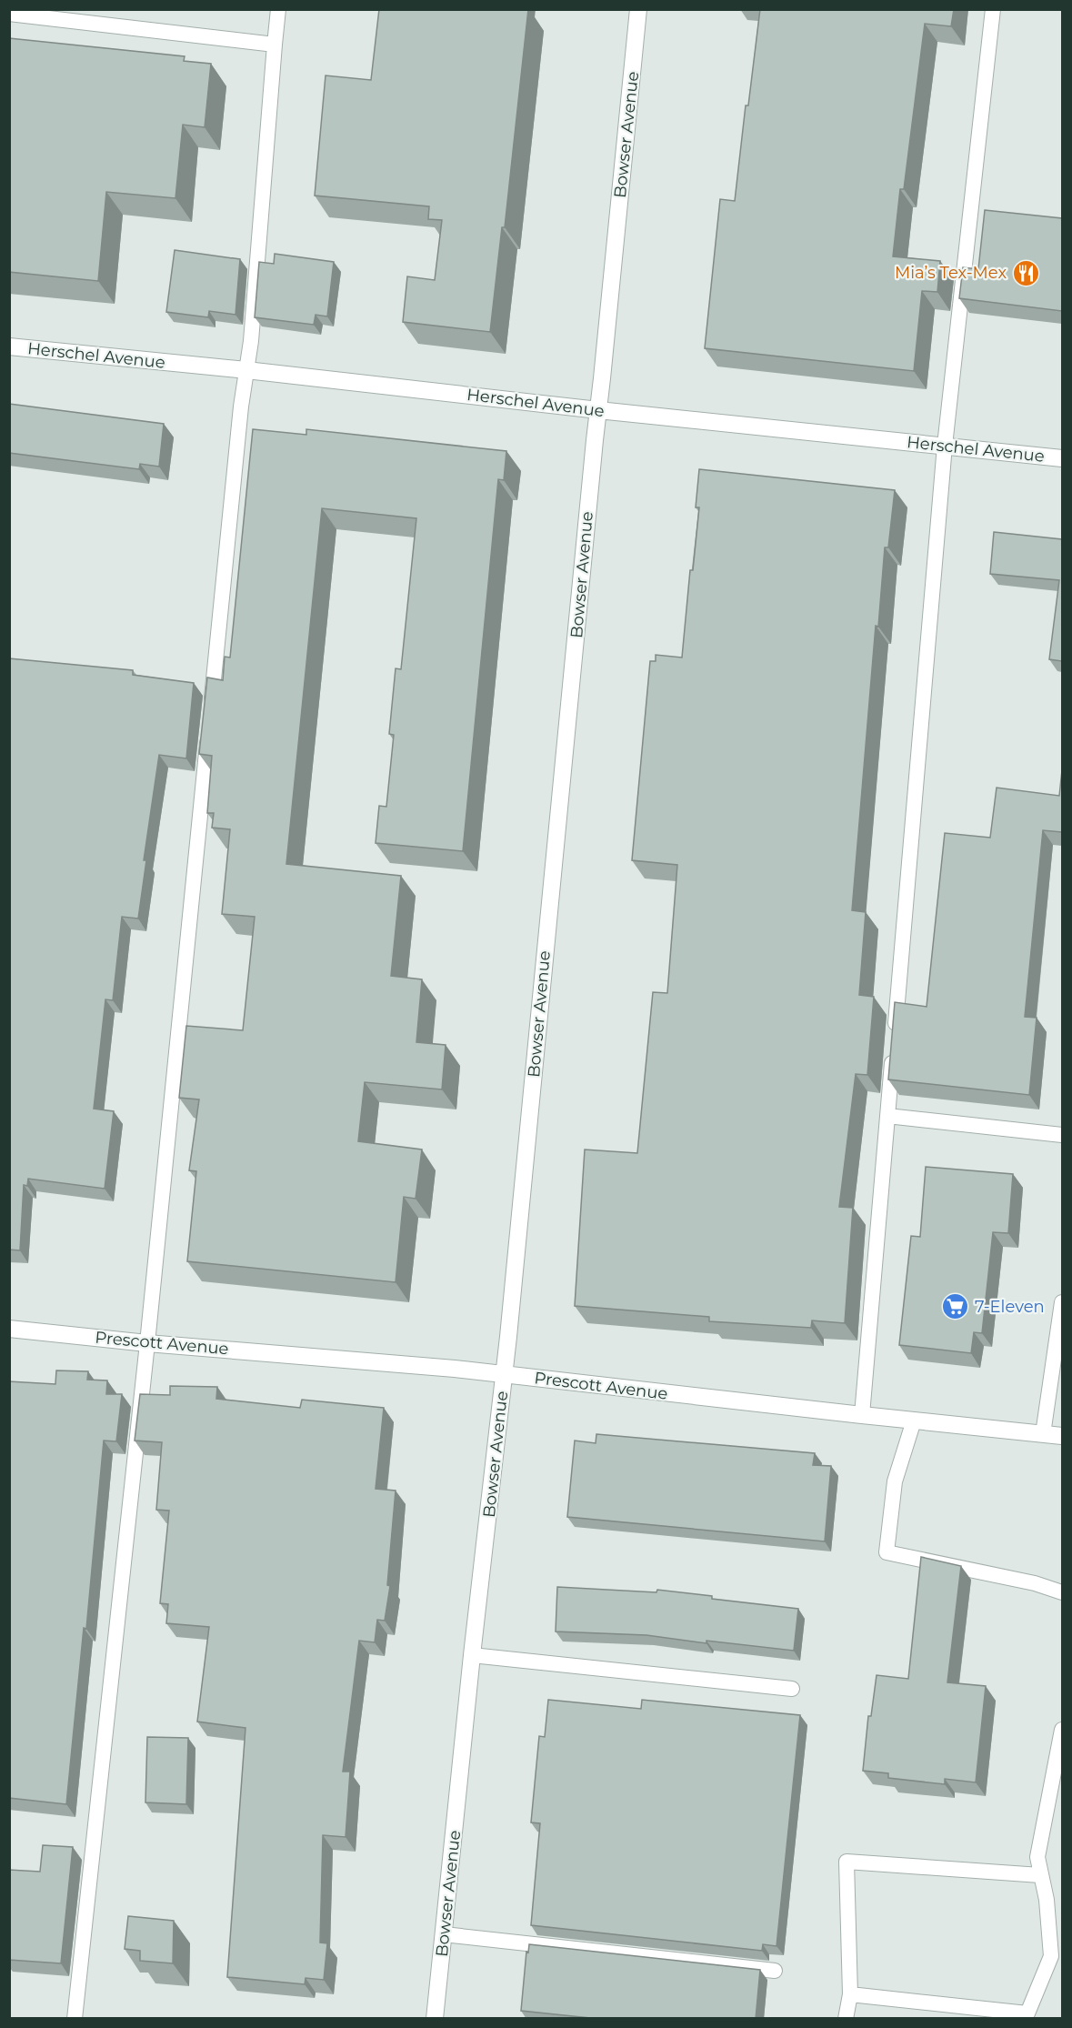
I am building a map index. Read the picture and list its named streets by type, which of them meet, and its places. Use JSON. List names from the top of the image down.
{
  "streets": {
    "street": ["Bowser Avenue", "Herschel Avenue", "Prescott Avenue"]
  },
  "crossings": [
    ["Bowser Avenue", "Herschel Avenue"],
    ["Bowser Avenue", "Prescott Avenue"]
  ],
  "places": {
    "restaurant": ["Mia’s Tex-Mex"],
    "supermarket": ["7-Eleven"]
  }
}
